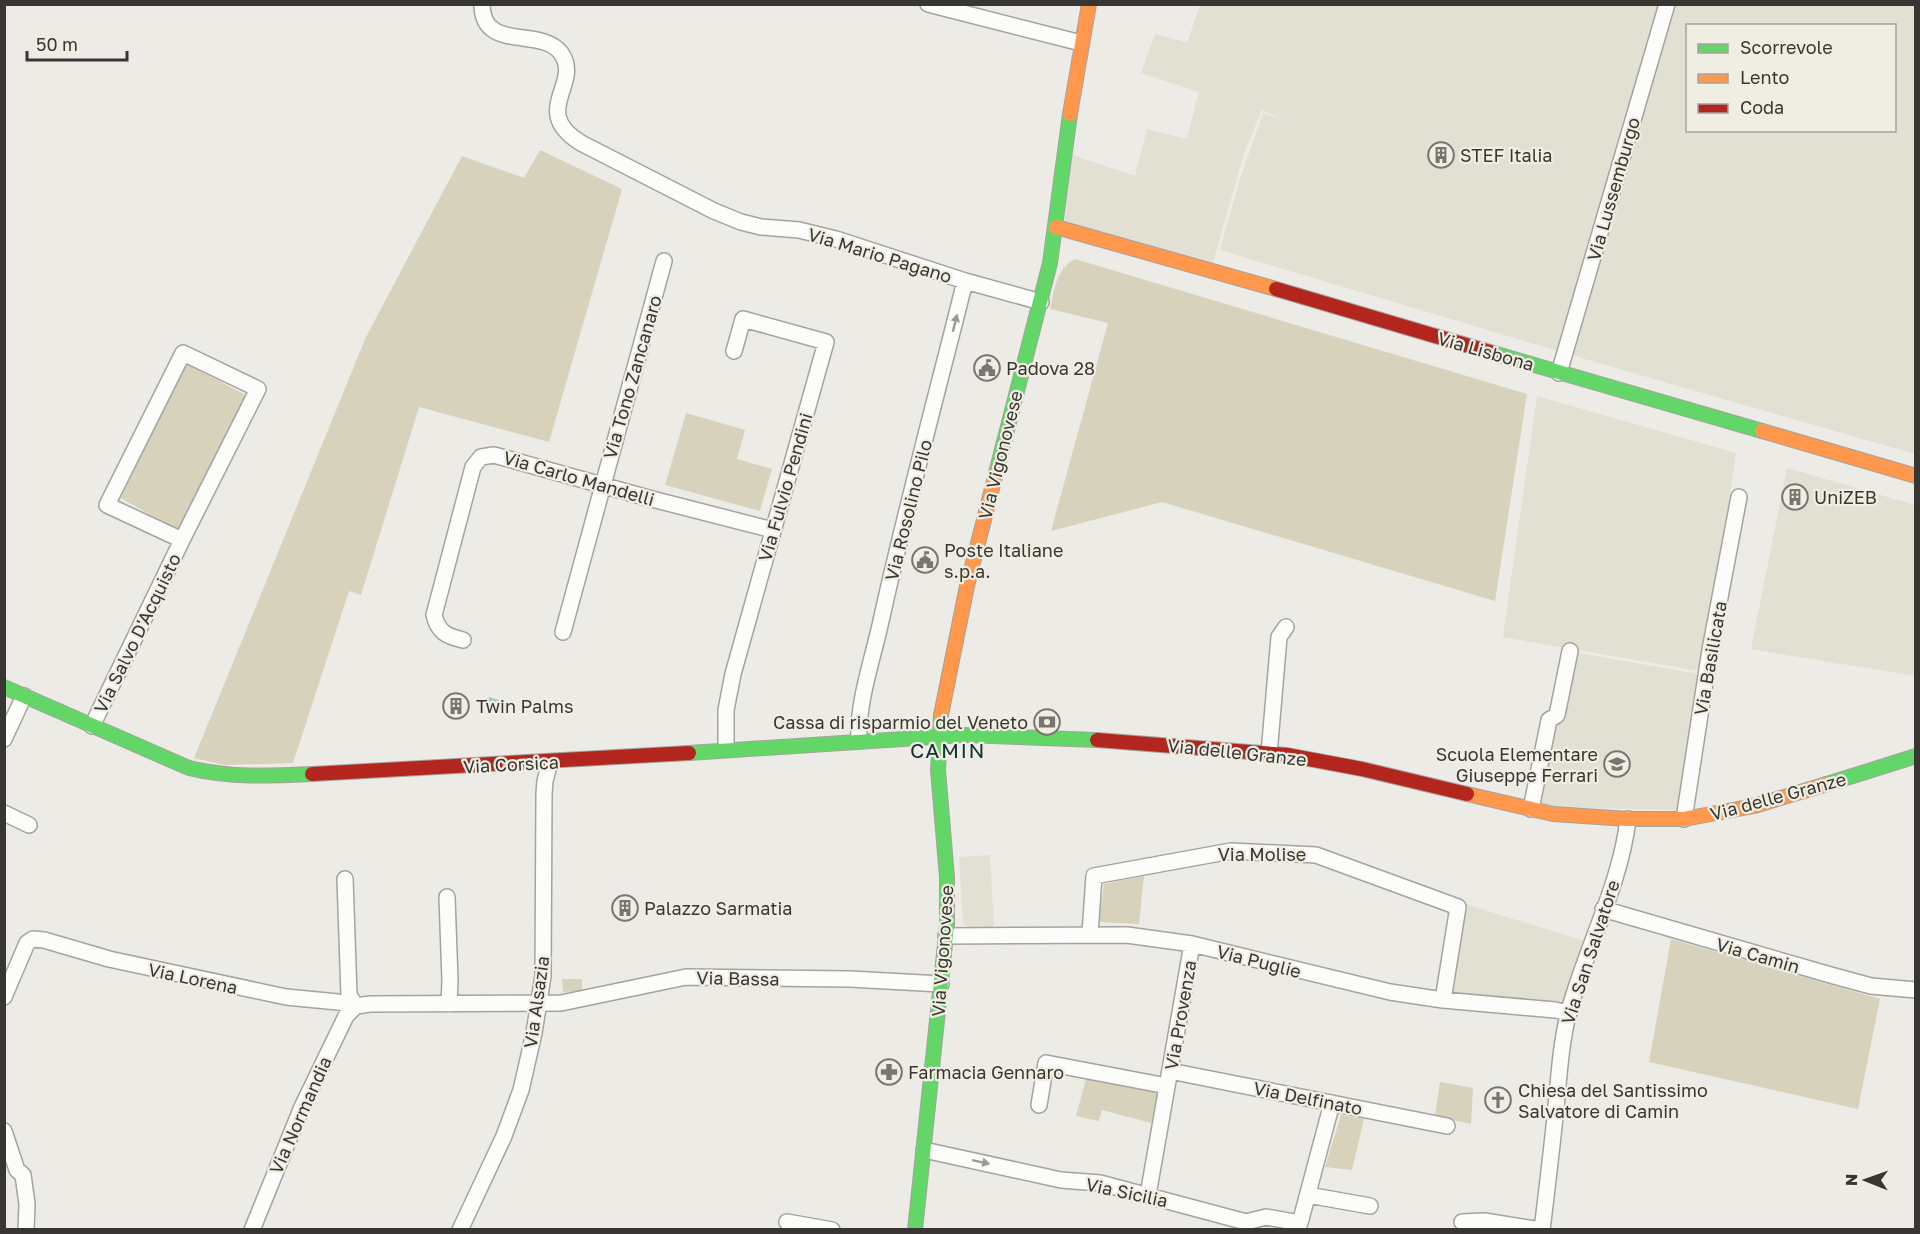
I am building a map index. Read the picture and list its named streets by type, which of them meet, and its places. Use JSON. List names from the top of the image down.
{
  "streets": {
    "street": [
      "Via Lussemburgo",
      "Via Mario Pagano",
      "Via Lisbona",
      "Via Tono Zancanaro",
      "Via Vigonovese",
      "Via Carlo Mandelli",
      "Via Fulvio Pendini",
      "Via Rosolino Pilo",
      "Via Salvo D'Acquisto",
      "Via Basilicata",
      "Via delle Granze",
      "Via Corsica",
      "Via Molise",
      "Via San Salvatore",
      "Via Camin",
      "Via Puglie",
      "Via Lorena",
      "Via Bassa",
      "Via Alsazia",
      "Via Provenza",
      "Via Delfinato",
      "Via Normandia",
      "Via Sicilia"
    ]
  },
  "crossings": [
    ["Via Lussemburgo", "Via Lisbona"],
    ["Via Mario Pagano", "Via Vigonovese"],
    ["Via Mario Pagano", "Via Rosolino Pilo"],
    ["Via Lisbona", "Via Vigonovese"],
    ["Via Tono Zancanaro", "Via Carlo Mandelli"],
    ["Via Vigonovese", "Via delle Granze"],
    ["Via Vigonovese", "Via Corsica"],
    ["Via Vigonovese", "Via Puglie"],
    ["Via Vigonovese", "Via Bassa"],
    ["Via Vigonovese", "Via Sicilia"],
    ["Via Carlo Mandelli", "Via Fulvio Pendini"],
    ["Via Fulvio Pendini", "Via Corsica"],
    ["Via Rosolino Pilo", "Via Corsica"],
    ["Via Salvo D'Acquisto", "Via Corsica"],
    ["Via Basilicata", "Via delle Granze"],
    ["Via delle Granze", "Via Corsica"],
    ["Via delle Granze", "Via San Salvatore"],
    ["Via Corsica", "Via Alsazia"],
    ["Via Molise", "Via Puglie"],
    ["Via San Salvatore", "Via Camin"],
    ["Via San Salvatore", "Via Puglie"],
    ["Via Puglie", "Via Provenza"],
    ["Via Lorena", "Via Bassa"],
    ["Via Lorena", "Via Alsazia"],
    ["Via Lorena", "Via Normandia"],
    ["Via Bassa", "Via Alsazia"],
    ["Via Provenza", "Via Delfinato"],
    ["Via Provenza", "Via Sicilia"],
    ["Via Delfinato", "Via Sicilia"]
  ],
  "one_way": ["Via Rosolino Pilo", "Via Sicilia"],
  "districts": ["CAMIN"],
  "places": {
    "building": [
      "STEF Italia",
      "UniZEB",
      "Twin Palms",
      "Palazzo Sarmatia"
    ],
    "public building": ["Padova 28", "Poste Italiane s.p.a."],
    "bank": ["Cassa di risparmio del Veneto"],
    "school or university": ["Scuola Elementare Giuseppe Ferrari"],
    "pharmacy": ["Farmacia Gennaro"],
    "church": ["Chiesa del Santissimo Salvatore di Camin"]
  },
  "legend": ["Scorrevole", "Lento", "Coda"],
  "scale_bar": "50 m",
  "north": "left"
}
